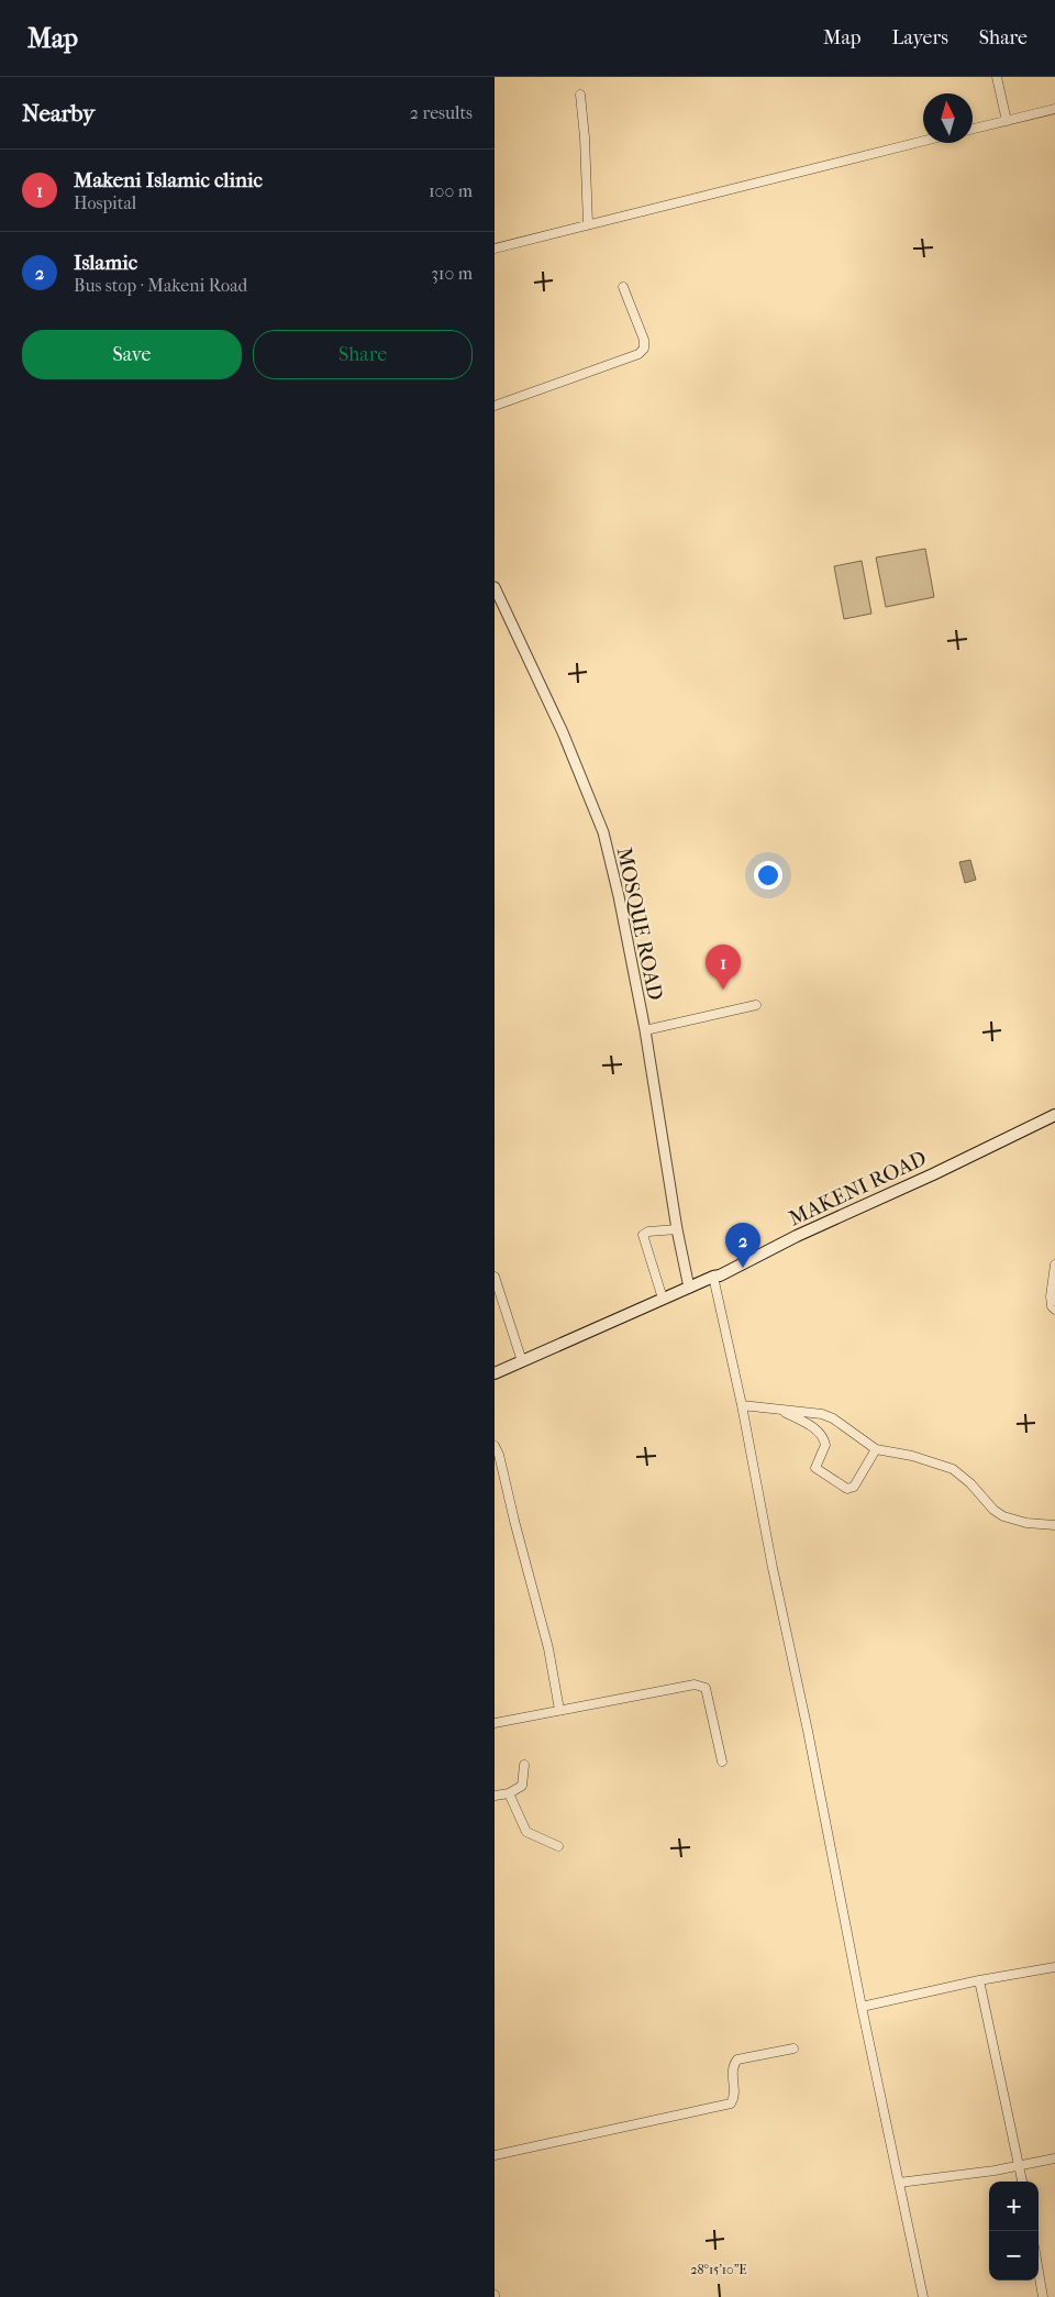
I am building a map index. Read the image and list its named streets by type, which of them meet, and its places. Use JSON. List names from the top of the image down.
{
  "streets": {
    "main road": ["MAKENI ROAD"],
    "street": ["MOSQUE ROAD"]
  },
  "crossings": [
    ["MOSQUE ROAD", "MAKENI ROAD"]
  ],
  "north": "top",
  "page": {
    "header": "Map",
    "nav": ["Map", "Layers", "Share"],
    "heading": ["Nearby", "2 results"],
    "list": [
      {
        "mark": "1",
        "name": "Makeni Islamic clinic",
        "note": "Hospital",
        "value": "100 m"
      },
      {
        "mark": "2",
        "name": "Islamic",
        "note": "Bus stop · Makeni Road",
        "value": "310 m"
      }
    ],
    "buttons": ["Save", "Share"],
    "pins": ["1", "2"],
    "map_buttons": ["+", "−"]
  },
  "coordinates": ["28°15'10\"E"]
}
